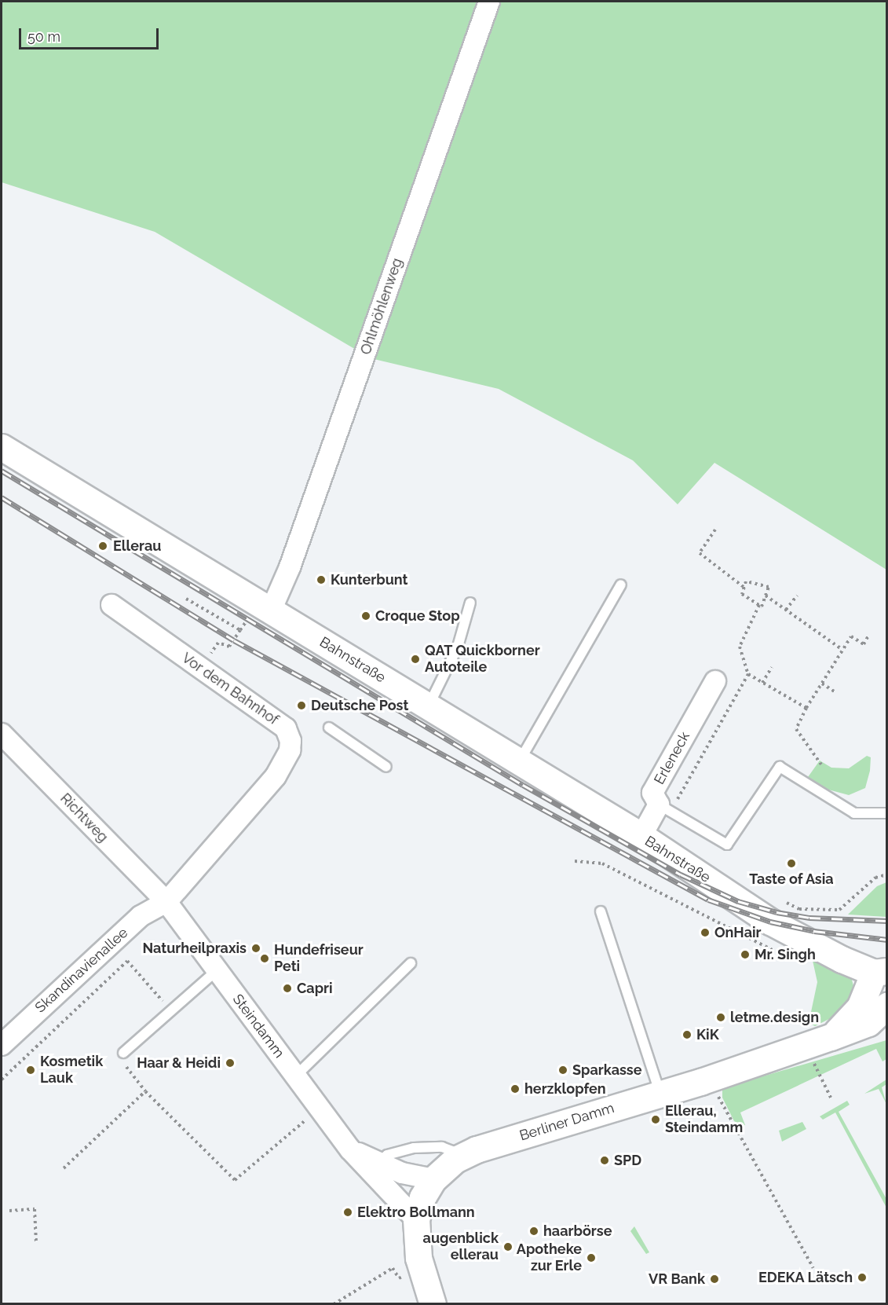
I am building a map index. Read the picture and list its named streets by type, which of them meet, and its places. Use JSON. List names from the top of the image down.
{
  "streets": {
    "main road": ["Bahnstraße", "Berliner Damm"],
    "street": [
      "Ohlmöhlenweg",
      "Vor dem Bahnhof",
      "Erleneck",
      "Richtweg",
      "Skandinavienallee",
      "Steindamm"
    ]
  },
  "crossings": [
    ["Ohlmöhlenweg", "Bahnstraße"],
    ["Bahnstraße", "Erleneck"],
    ["Bahnstraße", "Berliner Damm"],
    ["Vor dem Bahnhof", "Richtweg"],
    ["Vor dem Bahnhof", "Skandinavienallee"],
    ["Vor dem Bahnhof", "Steindamm"],
    ["Richtweg", "Skandinavienallee"],
    ["Richtweg", "Steindamm"],
    ["Skandinavienallee", "Steindamm"],
    ["Steindamm", "Berliner Damm"]
  ],
  "places": [
    "Ellerau",
    "Kunterbunt",
    "Croque Stop",
    "QAT Quickborner Autoteile",
    "Deutsche Post",
    "Taste of Asia",
    "OnHair",
    "Naturheilpraxis",
    "Mr. Singh",
    "Hundefriseur Peti",
    "Capri",
    "letme.design",
    "KiK",
    "Haar & Heidi",
    "Kosmetik Lauk",
    "Sparkasse",
    "herzklopfen",
    "Ellerau, Steindamm",
    "SPD",
    "Elektro Bollmann",
    "haarbörse",
    "augenblick ellerau",
    "Apotheke zur Erle",
    "EDEKA Lätsch",
    "VR Bank"
  ],
  "scale_bar": "50 m"
}
